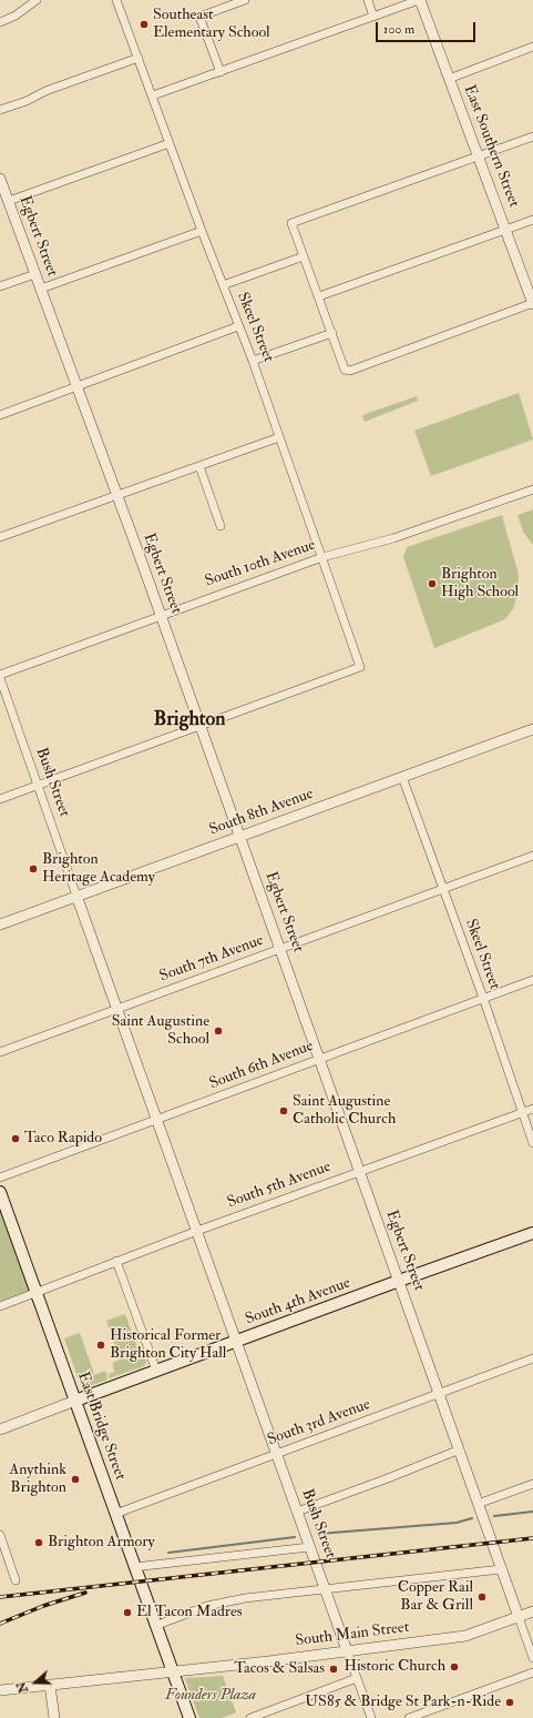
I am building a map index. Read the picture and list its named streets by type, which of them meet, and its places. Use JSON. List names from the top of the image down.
{
  "streets": {
    "main road": ["South 4th Avenue", "East Bridge Street"],
    "street": [
      "East Southern Street",
      "Egbert Street",
      "Skeel Street",
      "South 10th Avenue",
      "Bush Street",
      "South 8th Avenue",
      "South 7th Avenue",
      "South 6th Avenue",
      "South 5th Avenue",
      "South 3rd Avenue",
      "South Main Street"
    ]
  },
  "crossings": [
    ["Egbert Street", "Skeel Street"],
    ["Egbert Street", "South 10th Avenue"],
    ["Egbert Street", "South 8th Avenue"],
    ["Egbert Street", "South 7th Avenue"],
    ["Egbert Street", "South 6th Avenue"],
    ["Egbert Street", "South 5th Avenue"],
    ["Egbert Street", "South 4th Avenue"],
    ["Egbert Street", "South 3rd Avenue"],
    ["Egbert Street", "South Main Street"],
    ["Skeel Street", "South 10th Avenue"],
    ["Skeel Street", "South 8th Avenue"],
    ["Skeel Street", "South 7th Avenue"],
    ["Skeel Street", "South 6th Avenue"],
    ["Skeel Street", "South 5th Avenue"],
    ["South 10th Avenue", "Bush Street"],
    ["Bush Street", "South 8th Avenue"],
    ["Bush Street", "South 7th Avenue"],
    ["Bush Street", "South 6th Avenue"],
    ["Bush Street", "South 5th Avenue"],
    ["Bush Street", "South 4th Avenue"],
    ["Bush Street", "South 3rd Avenue"],
    ["Bush Street", "South Main Street"],
    ["South 5th Avenue", "East Bridge Street"],
    ["South 4th Avenue", "East Bridge Street"],
    ["South 3rd Avenue", "East Bridge Street"],
    ["East Bridge Street", "South Main Street"]
  ],
  "districts": ["Brighton"],
  "parks": ["Founders Plaza"],
  "places": [
    "Southeast Elementary School",
    "Brighton High School",
    "Brighton Heritage Academy",
    "Saint Augustine School",
    "Saint Augustine Catholic Church",
    "Taco Rapido",
    "Historical Former Brighton City Hall",
    "Anythink Brighton",
    "Brighton Armory",
    "Copper Rail Bar & Grill",
    "El Tacon Madres",
    "Historic Church",
    "Tacos & Salsas",
    "US85 & Bridge St Park-n-Ride"
  ],
  "scale_bar": "100 m",
  "north": "left"
}
